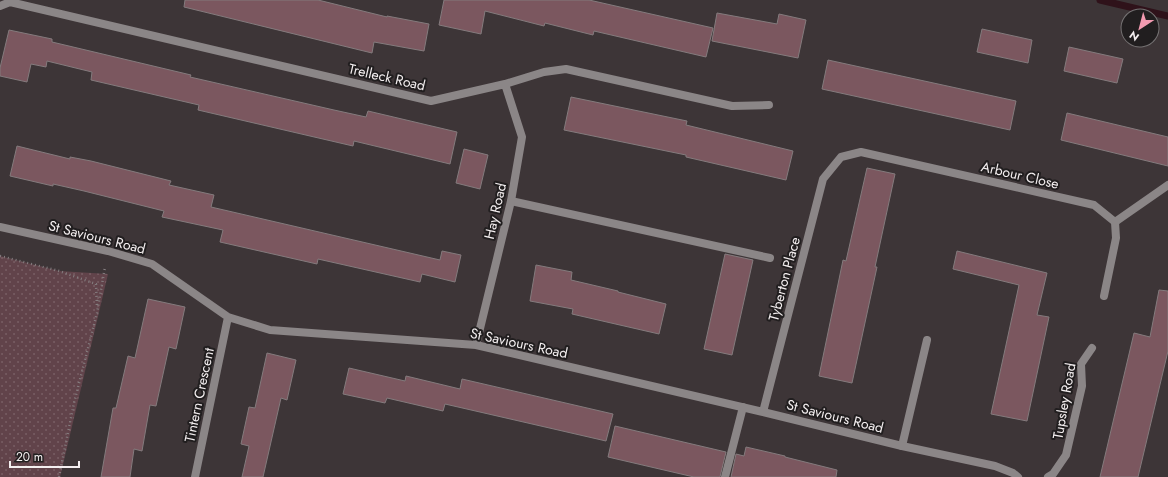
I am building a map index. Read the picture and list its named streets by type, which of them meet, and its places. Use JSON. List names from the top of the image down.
{
  "streets": {
    "street": [
      "Trelleck Road",
      "Arbour Close",
      "Hay Road",
      "St Saviours Road",
      "Tyberton Place",
      "Tintern Crescent",
      "Tupsley Road"
    ]
  },
  "crossings": [
    ["Trelleck Road", "Hay Road"],
    ["Arbour Close", "Tyberton Place"],
    ["Hay Road", "St Saviours Road"],
    ["St Saviours Road", "Tyberton Place"],
    ["St Saviours Road", "Tintern Crescent"]
  ],
  "scale_bar": "20 m",
  "north": "bottom left"
}
